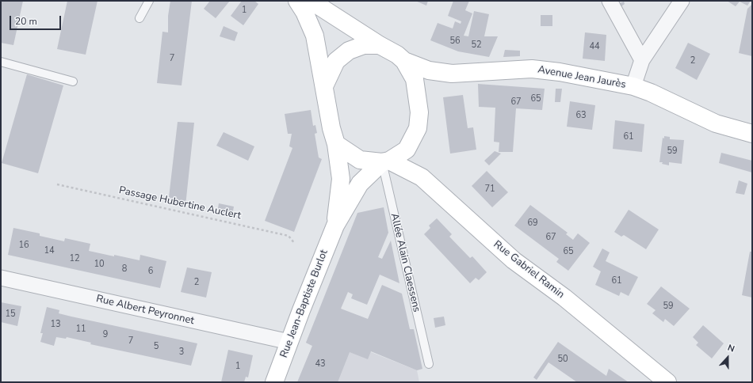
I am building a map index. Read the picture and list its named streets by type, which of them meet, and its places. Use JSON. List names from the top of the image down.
{
  "streets": {
    "main road": ["Avenue Jean Jaurès", "Rue Gabriel Ramin", "Rue Jean-Baptiste Burlot"],
    "street": ["Rue Albert Peyronnet"],
    "lane": ["Allée Alain Claessens"],
    "path": ["Passage Hubertine Auclert"]
  },
  "crossings": [
    ["Avenue Jean Jaurès", "Allée Alain Claessens"],
    ["Avenue Jean Jaurès", "Rue Gabriel Ramin"],
    ["Avenue Jean Jaurès", "Rue Jean-Baptiste Burlot"],
    ["Allée Alain Claessens", "Rue Gabriel Ramin"],
    ["Allée Alain Claessens", "Rue Jean-Baptiste Burlot"],
    ["Rue Gabriel Ramin", "Rue Jean-Baptiste Burlot"],
    ["Rue Jean-Baptiste Burlot", "Rue Albert Peyronnet"]
  ],
  "house_numbers": [
    "1",
    "56",
    "52",
    "44",
    "7",
    "2",
    "65",
    "67",
    "63",
    "61",
    "59",
    "71",
    "69",
    "67",
    "16",
    "14",
    "65",
    "12",
    "10",
    "8",
    "6",
    "61",
    "2",
    "59",
    "15",
    "13",
    "11",
    "9",
    "7",
    "5",
    "3",
    "50",
    "43",
    "1"
  ],
  "scale_bar": "20 m",
  "north": "top"
}
